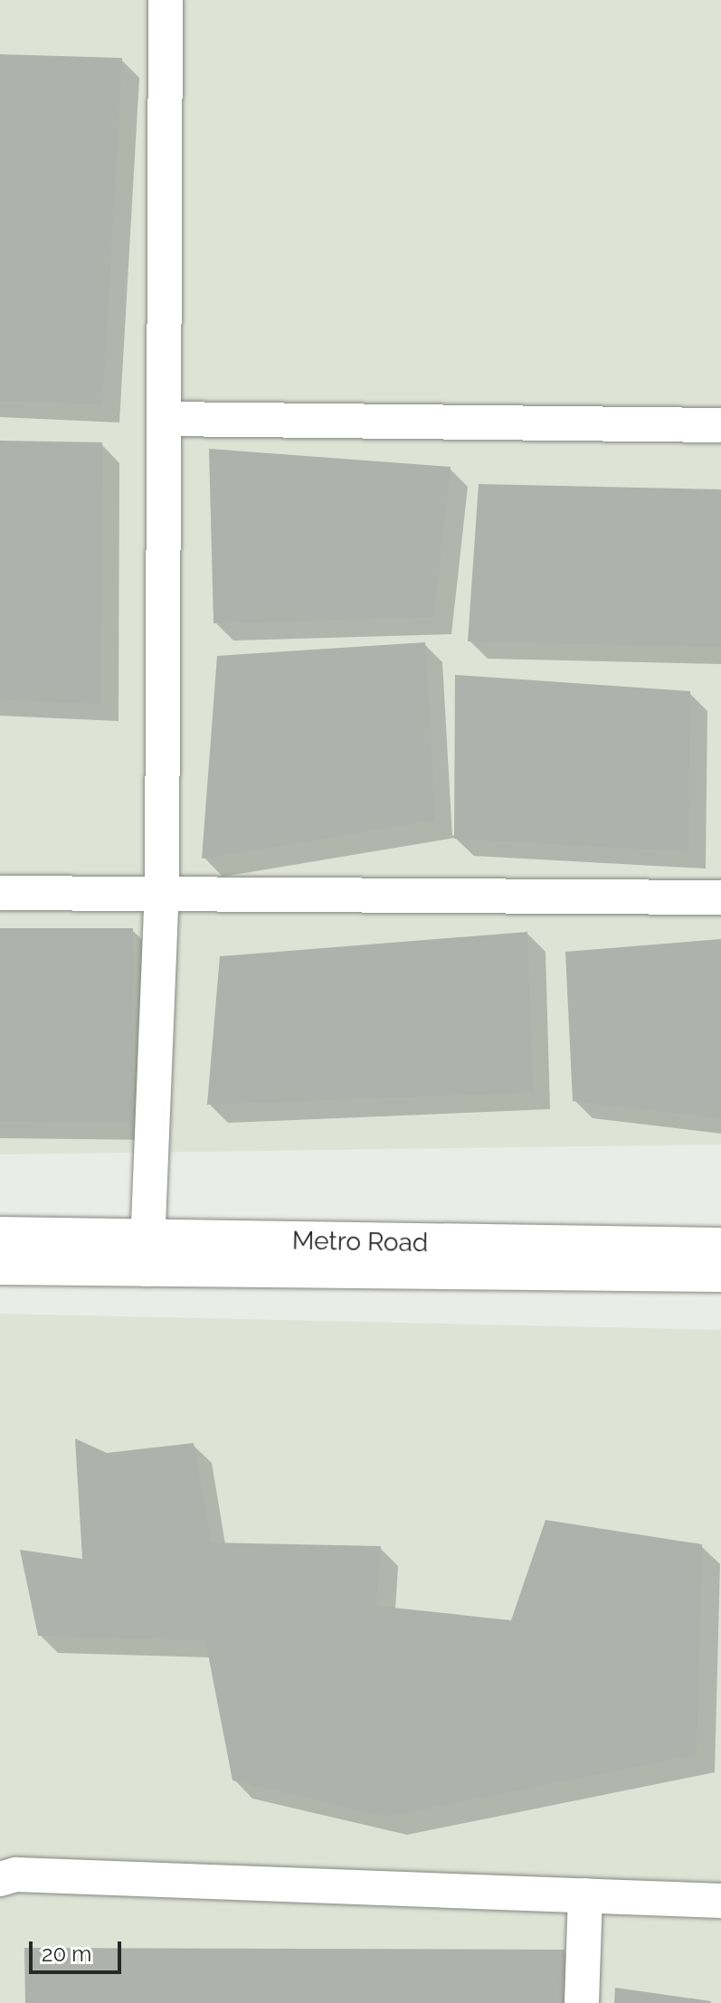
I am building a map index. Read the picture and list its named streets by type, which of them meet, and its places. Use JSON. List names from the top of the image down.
{
  "streets": {
    "street": ["Metro Road"]
  },
  "scale_bar": "20 m"
}
